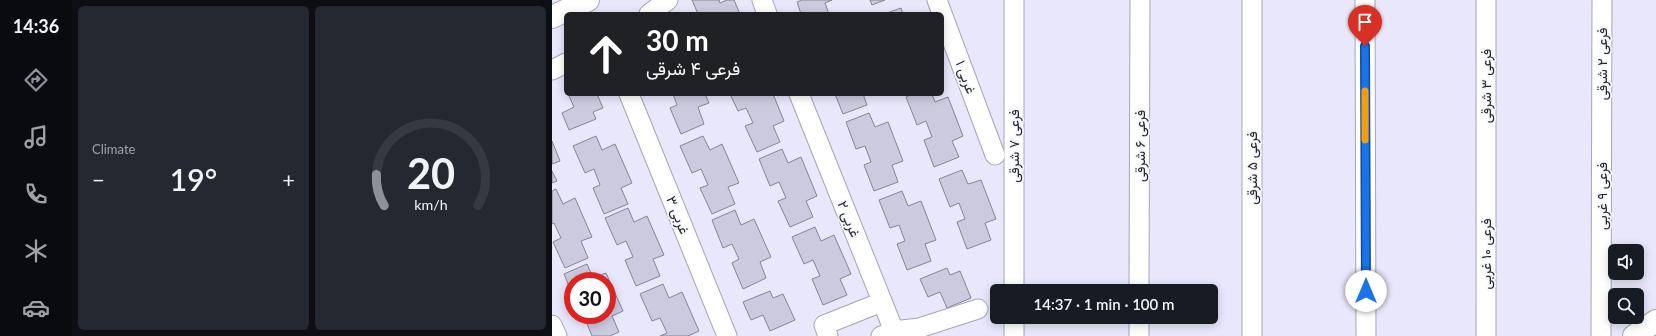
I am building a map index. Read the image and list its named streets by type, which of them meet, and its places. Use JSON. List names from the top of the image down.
{
  "streets": {
    "street": [
      "فرعی ۲ شرقی",
      "۱ غربی",
      "فرعی ۳ شرقی",
      "فرعی ۷ شرقی",
      "فرعی ۶ شرقی",
      "فرعی ۵ شرقی",
      "فرعی ۹ غربی",
      "۳ غربی",
      "۲ غربی",
      "فرعی ۱۰ غربی"
    ]
  },
  "crossings": [
    ["فرعی ۲ شرقی", "فرعی ۹ غربی"],
    ["فرعی ۳ شرقی", "فرعی ۱۰ غربی"]
  ],
  "page": {
    "tabs": "14:36",
    "tile": "Climate",
    "turn": ["30 m", "فرعی ۴ شرقی"],
    "heat": ["−", "19°", "+"],
    "limit": "30",
    "trip": "14:37 · 1 min · 100 m",
    "gauge": ["20", "km/h"]
  }
}
